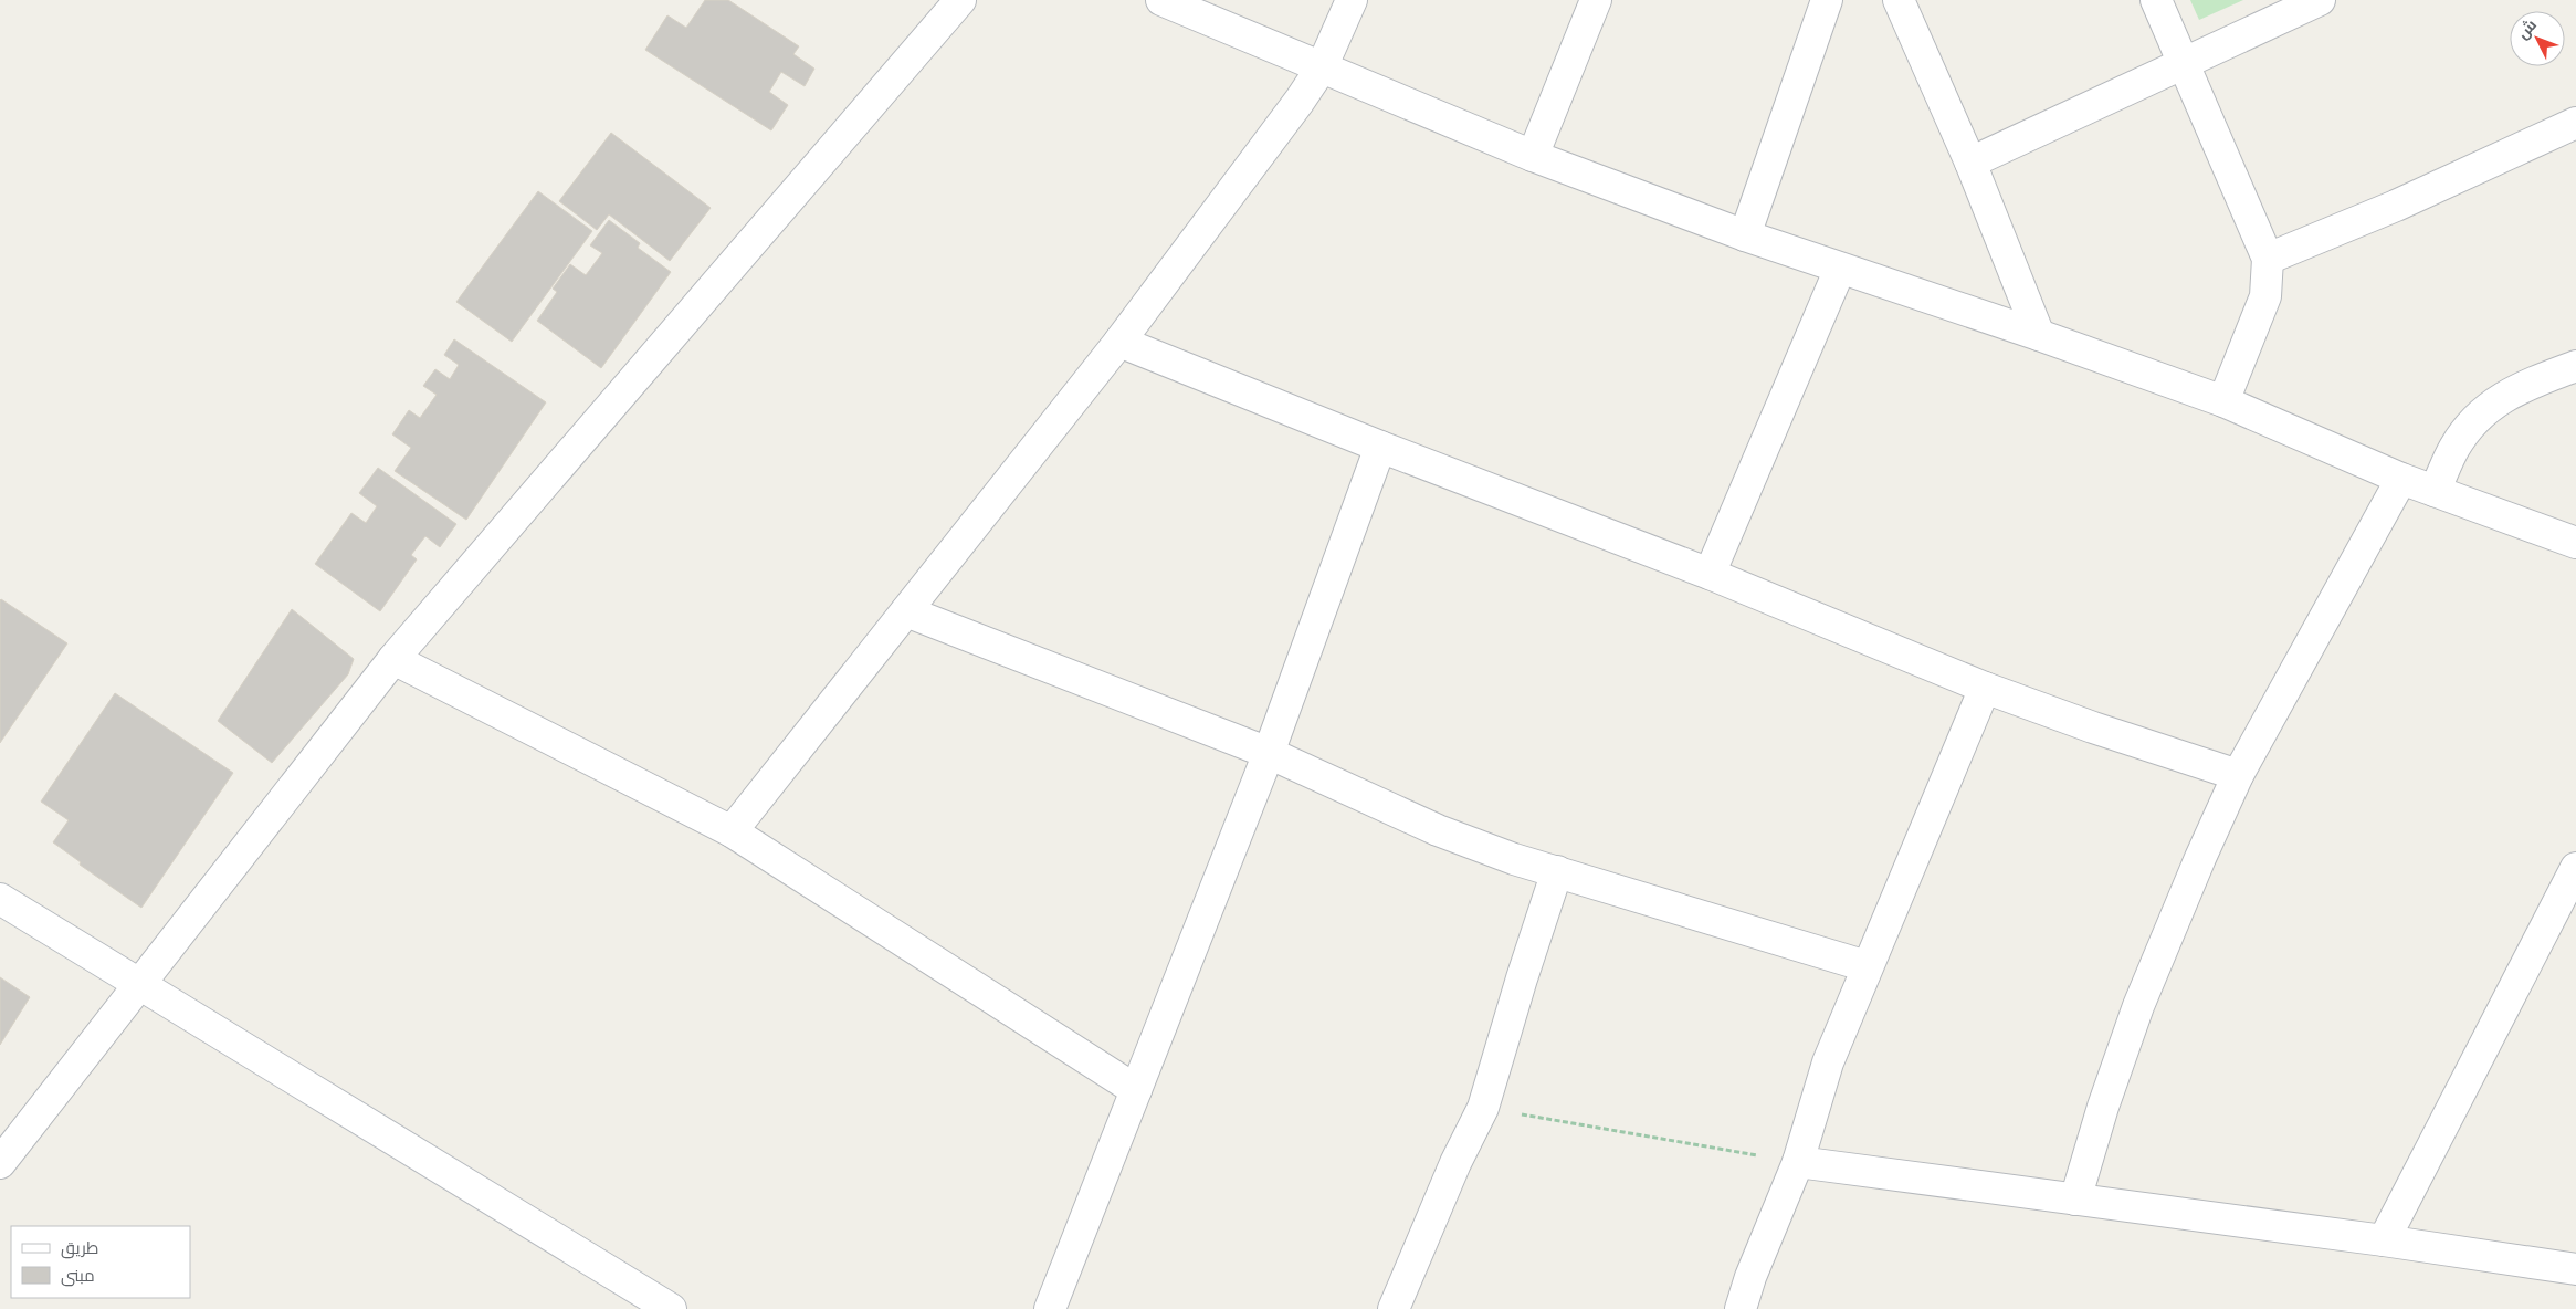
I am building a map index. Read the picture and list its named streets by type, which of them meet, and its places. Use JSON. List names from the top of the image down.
{
  "legend": ["طريق", "مبنى"],
  "north": "top left"
}
